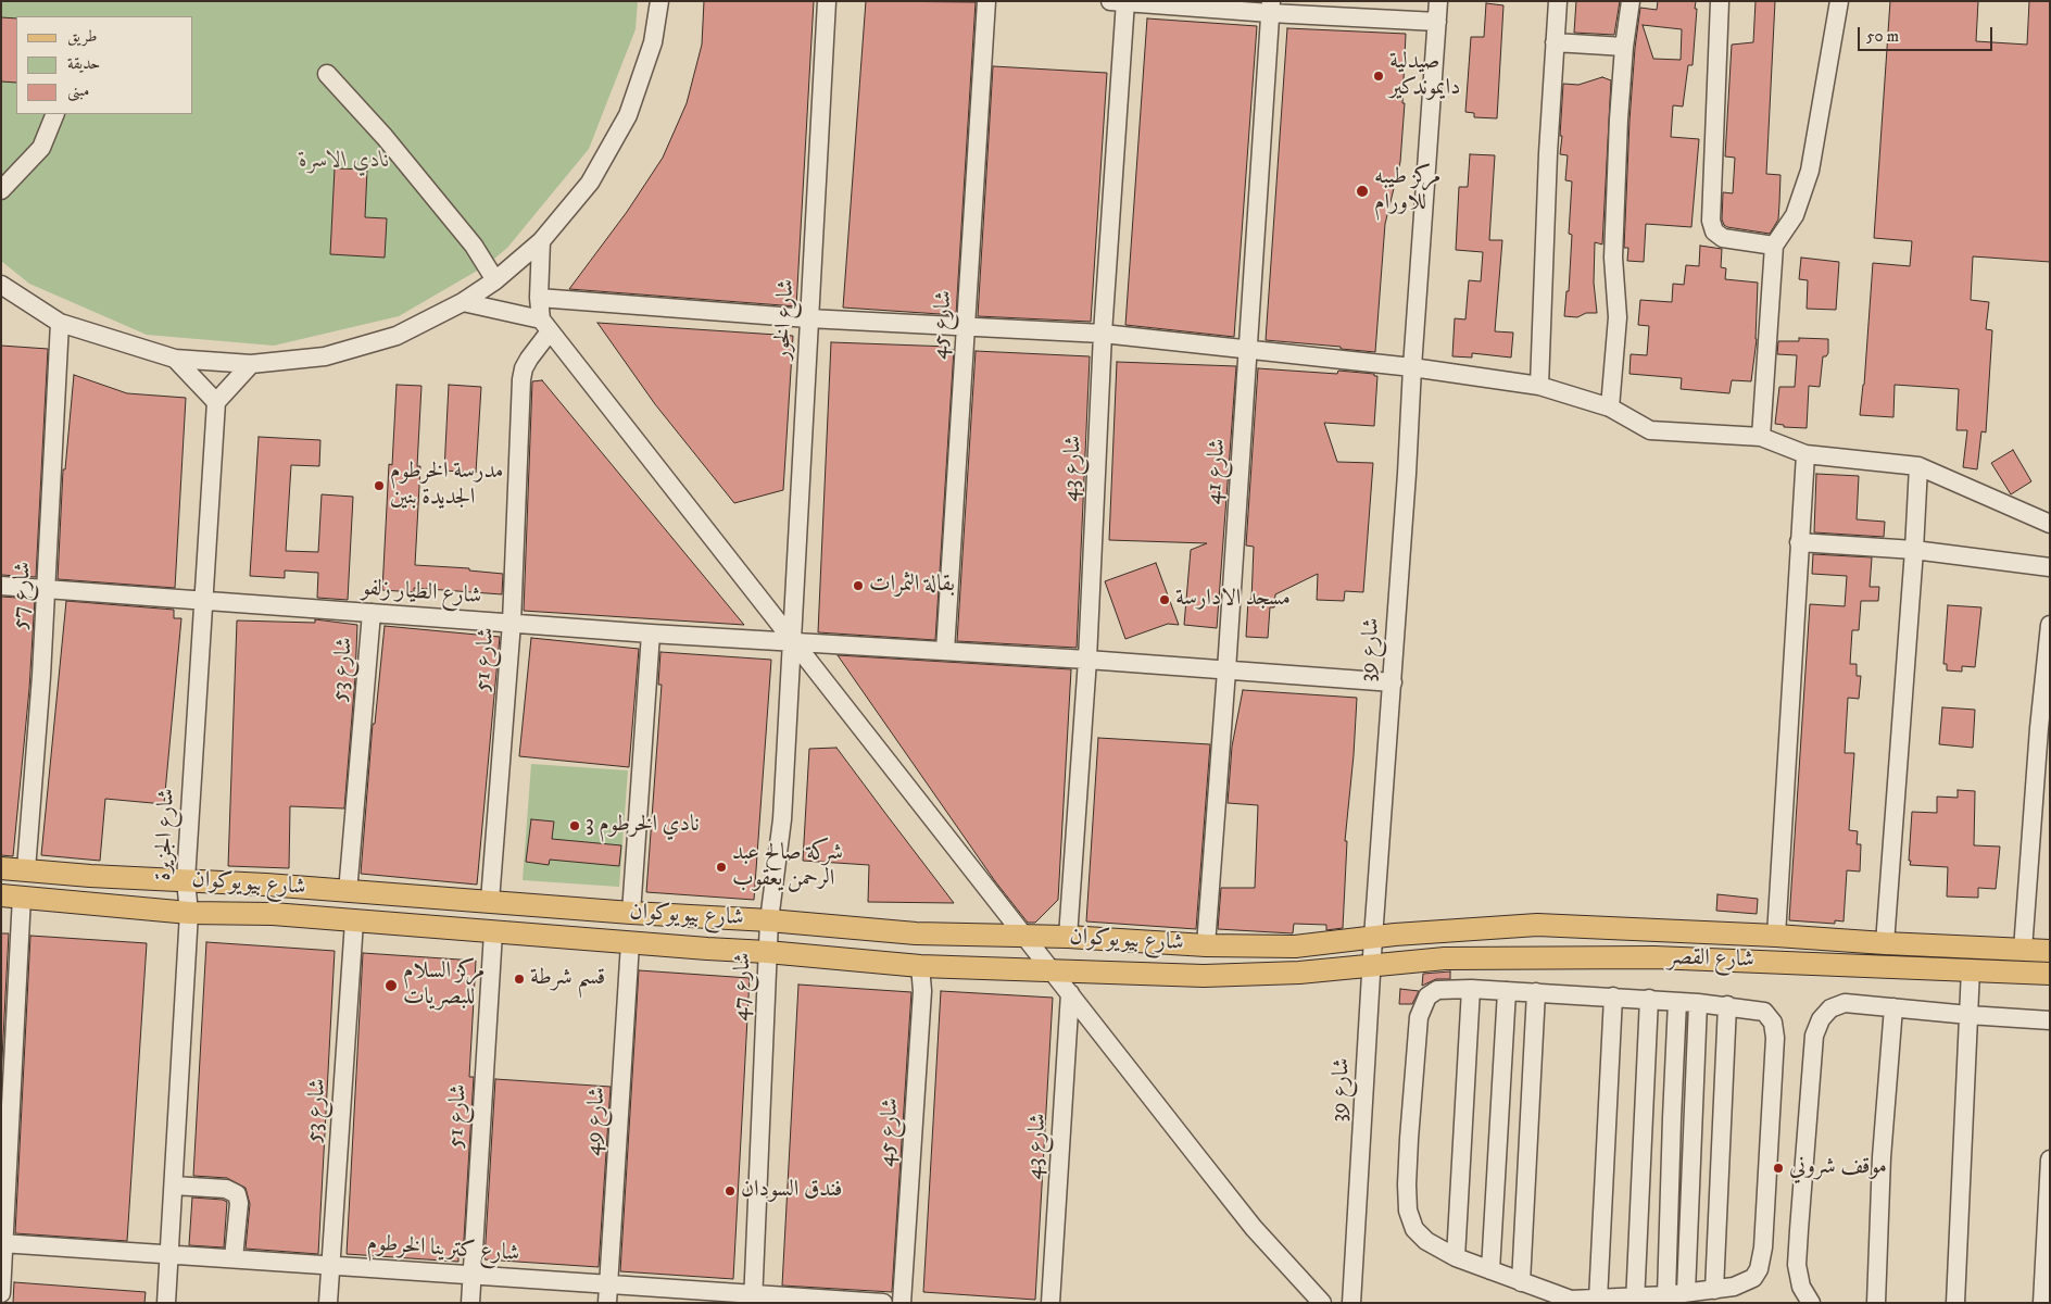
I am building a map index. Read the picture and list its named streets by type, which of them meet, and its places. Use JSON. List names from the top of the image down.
{
  "streets": {
    "main road": ["شارع بيويوكوان", "شارع القصر"],
    "street": [
      "شارع الخور",
      "شارع 45",
      "شارع 43",
      "شارع 41",
      "شارع الطيار زلفو",
      "شارع 57",
      "شارع 39",
      "شارع 51",
      "شارع 53",
      "شارع الجزيرة",
      "شارع 47",
      "شارع 49",
      "شارع كترينا الخرطوم"
    ]
  },
  "crossings": [
    ["شارع الخور", "شارع الطيار زلفو"],
    ["شارع الخور", "شارع 47"],
    ["شارع 45", "شارع الطيار زلفو"],
    ["شارع 45", "شارع بيويوكوان"],
    ["شارع 43", "شارع الطيار زلفو"],
    ["شارع 43", "شارع بيويوكوان"],
    ["شارع 41", "شارع الطيار زلفو"],
    ["شارع 41", "شارع بيويوكوان"],
    ["شارع الطيار زلفو", "شارع 57"],
    ["شارع الطيار زلفو", "شارع 39"],
    ["شارع الطيار زلفو", "شارع 51"],
    ["شارع الطيار زلفو", "شارع 53"],
    ["شارع الطيار زلفو", "شارع الجزيرة"],
    ["شارع الطيار زلفو", "شارع 47"],
    ["شارع 57", "شارع بيويوكوان"],
    ["شارع 39", "شارع بيويوكوان"],
    ["شارع 39", "شارع القصر"],
    ["شارع 51", "شارع بيويوكوان"],
    ["شارع 51", "شارع كترينا الخرطوم"],
    ["شارع 53", "شارع بيويوكوان"],
    ["شارع 53", "شارع كترينا الخرطوم"],
    ["شارع الجزيرة", "شارع بيويوكوان"],
    ["شارع الجزيرة", "شارع كترينا الخرطوم"],
    ["شارع بيويوكوان", "شارع القصر"],
    ["شارع بيويوكوان", "شارع 47"],
    ["شارع بيويوكوان", "شارع 49"],
    ["شارع 47", "شارع كترينا الخرطوم"],
    ["شارع 49", "شارع كترينا الخرطوم"]
  ],
  "parks": ["نادي الاسرة"],
  "places": [
    "صيدلية دايموندكير",
    "مركز طيبه للاورام",
    "مدرسة الخرطوم الجديدة بنين",
    "بقالة الثمرات",
    "مسجد الادارسة",
    "نادي الخرطوم 3",
    "شركة صالح عبد الرحمن يعقوب",
    "قسم شرطة",
    "مركز السلام للبصريات",
    "موقف شروني",
    "فندق السودان"
  ],
  "legend": ["طريق", "حديقة", "مبنى"],
  "scale_bar": "50 m"
}
